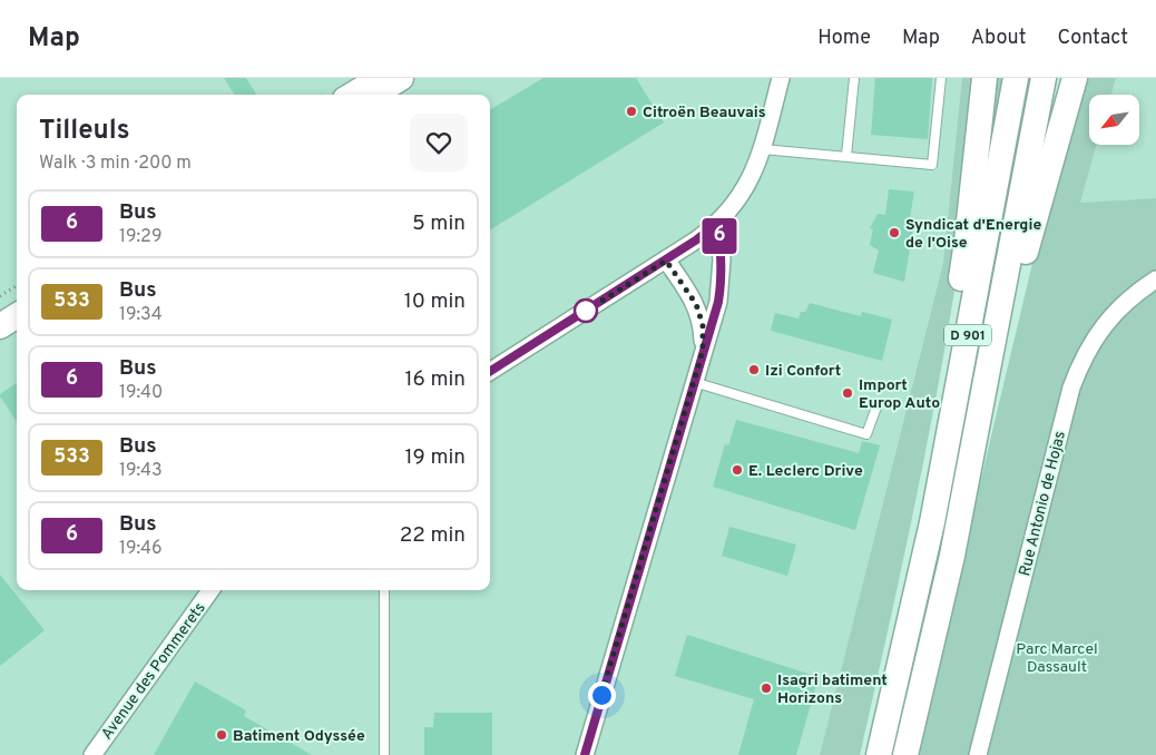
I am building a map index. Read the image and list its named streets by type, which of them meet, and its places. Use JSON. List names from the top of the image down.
{
  "streets": {
    "main road": ["D 901"],
    "street": ["Rue Antonio de Hojas", "Avenue des Pommerets"]
  },
  "parks": ["Parc Marcel Dassault"],
  "places": [
    "Citroën Beauvais",
    "Syndicat d'Energie de l'Oise",
    "Izi Confort",
    "Import Europ Auto",
    "E. Leclerc Drive",
    "Isagri batiment Horizons",
    "Batiment Odyssée"
  ],
  "lines": ["bus line 6"],
  "north": "bottom left",
  "page": {
    "header": "Map",
    "nav": [
      "Home",
      "Map",
      "About",
      "Contact"
    ],
    "on_map": "6",
    "heading": ["Tilleuls", "Walk · 3 min · 200 m"],
    "list": [
      {
        "mark": "6",
        "name": "Bus",
        "note": "19:29",
        "value": "5 min"
      },
      {
        "mark": "533",
        "name": "Bus",
        "note": "19:34",
        "value": "10 min"
      },
      {
        "mark": "6",
        "name": "Bus",
        "note": "19:40",
        "value": "16 min"
      },
      {
        "mark": "533",
        "name": "Bus",
        "note": "19:43",
        "value": "19 min"
      },
      {
        "mark": "6",
        "name": "Bus",
        "note": "19:46",
        "value": "22 min"
      }
    ]
  }
}
